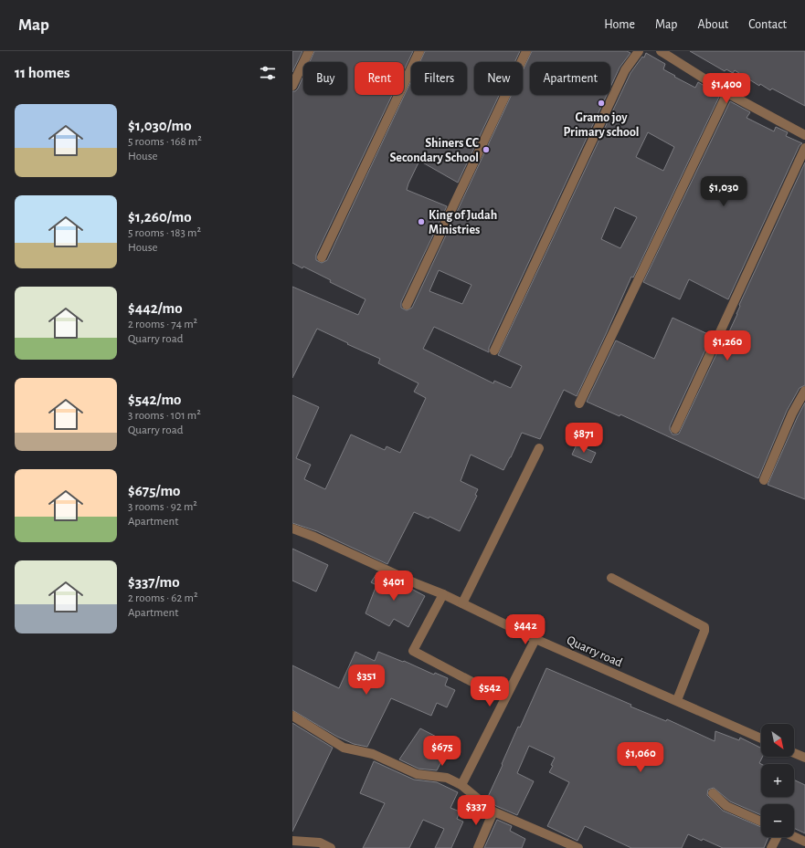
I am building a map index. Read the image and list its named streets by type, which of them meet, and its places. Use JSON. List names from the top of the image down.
{
  "streets": {
    "street": ["Quarry road"]
  },
  "places": ["Gramo joy Primary school", "Shiners CC Secondary School", "King of Judah Ministries"],
  "north": "bottom right",
  "page": {
    "header": "Map",
    "nav": [
      "Home",
      "Map",
      "About",
      "Contact"
    ],
    "heading": "11 homes",
    "chip": [
      "Buy",
      "Rent",
      "Filters",
      "New",
      "Apartment"
    ],
    "price": [
      "$1,400",
      "$1,030",
      "$1,260",
      "$871",
      "$401",
      "$442",
      "$351",
      "$542",
      "$675",
      "$1,060",
      "$337"
    ],
    "list": [
      {
        "name": "$1,030/mo",
        "note": "5 rooms · 168 m² · House"
      },
      {
        "name": "$1,260/mo",
        "note": "5 rooms · 183 m² · House"
      },
      {
        "name": "$442/mo",
        "note": "2 rooms · 74 m² · Quarry road"
      },
      {
        "name": "$542/mo",
        "note": "3 rooms · 101 m² · Quarry road"
      },
      {
        "name": "$675/mo",
        "note": "3 rooms · 92 m² · Apartment"
      },
      {
        "name": "$337/mo",
        "note": "2 rooms · 62 m² · Apartment"
      }
    ],
    "map_buttons": ["+", "−"]
  }
}
